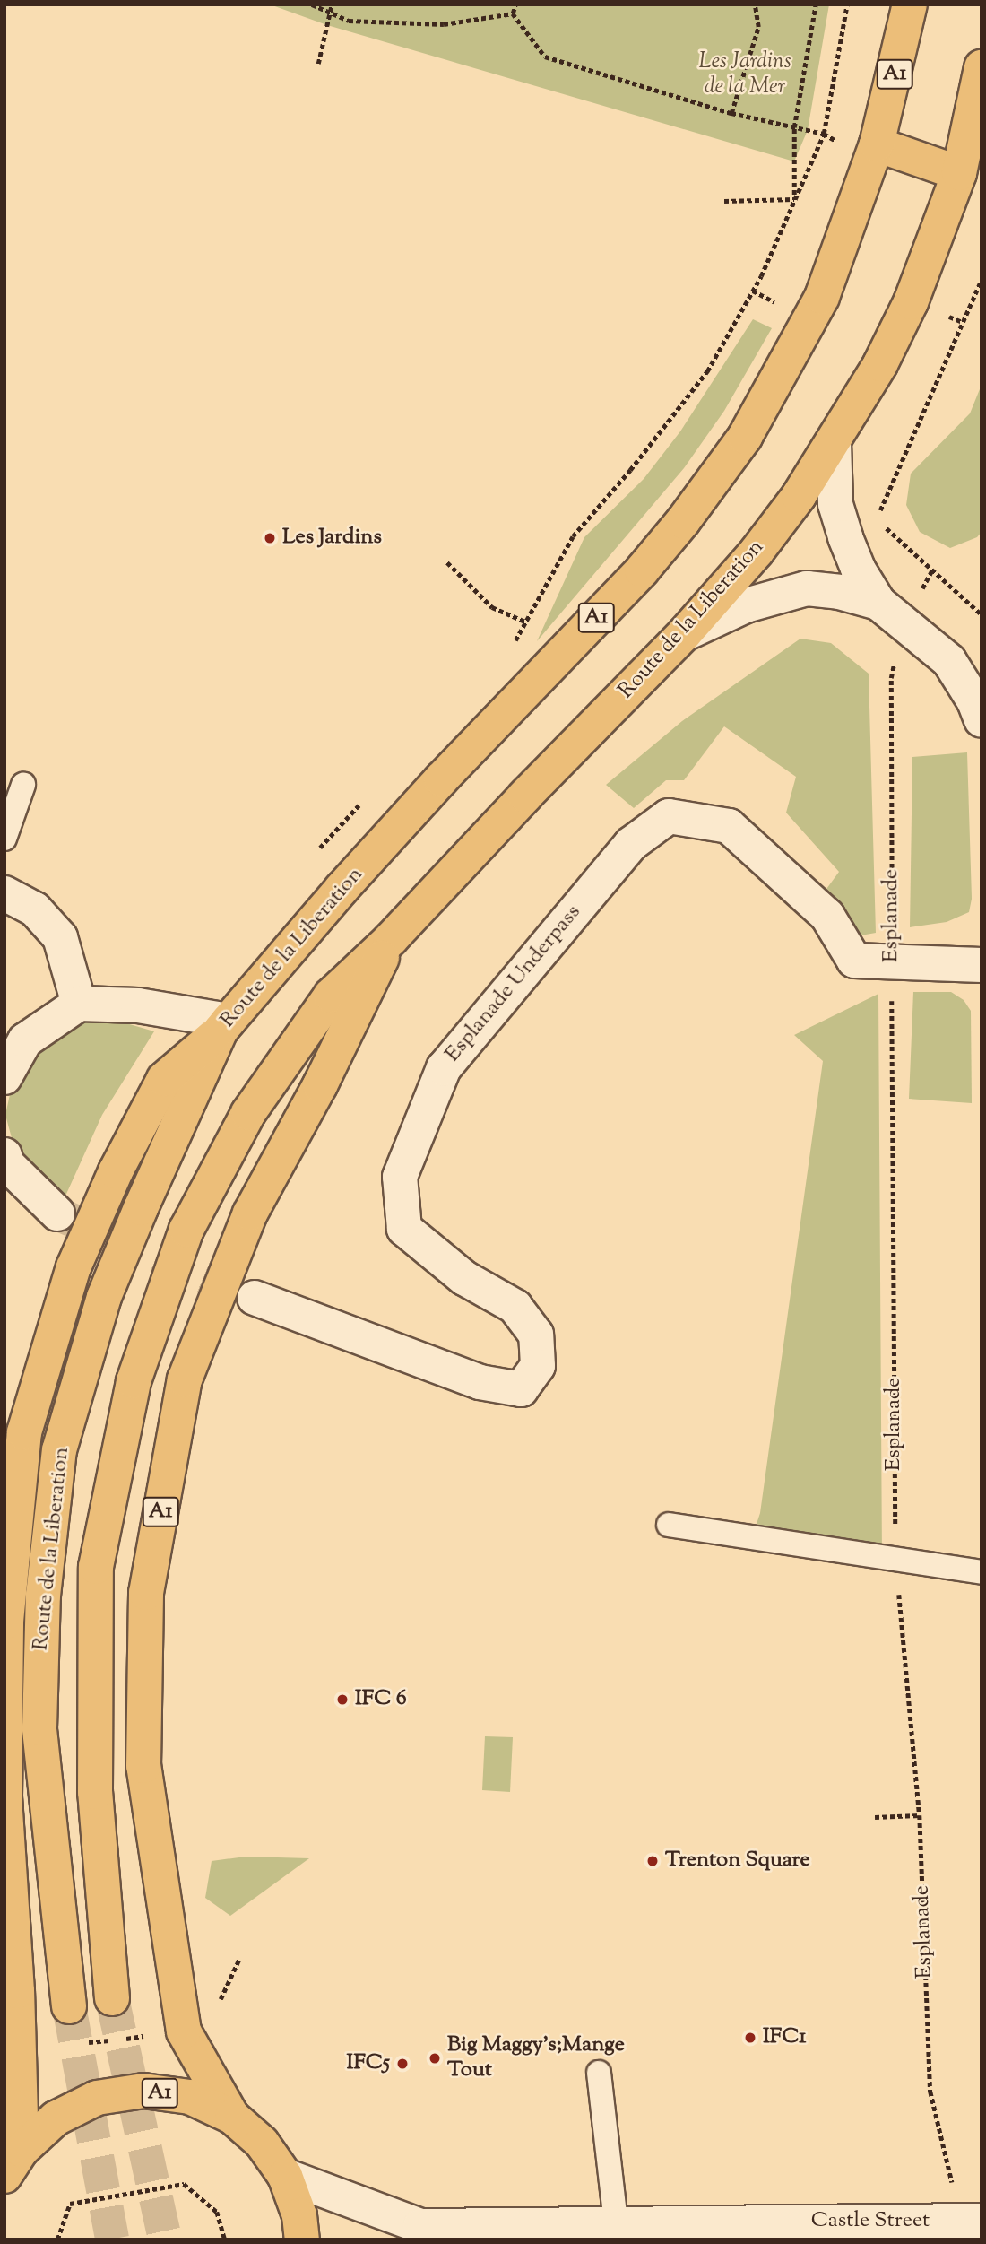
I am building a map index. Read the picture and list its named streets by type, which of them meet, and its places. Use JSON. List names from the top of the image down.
{
  "streets": {
    "highway": ["A1", "Route de la Liberation"],
    "street": ["Esplanade Underpass", "Castle Street"],
    "path": ["Esplanade"]
  },
  "crossings": [
    ["A1", "Route de la Liberation"],
    ["A1", "Castle Street"],
    ["Esplanade", "Esplanade Underpass"],
    ["Esplanade", "Castle Street"]
  ],
  "parks": ["Les Jardins de la Mer"],
  "places": [
    "Les Jardins",
    "IFC 6",
    "Trenton Square",
    "IFC1",
    "Big Maggy's;Mange Tout",
    "IFC5"
  ]
}
